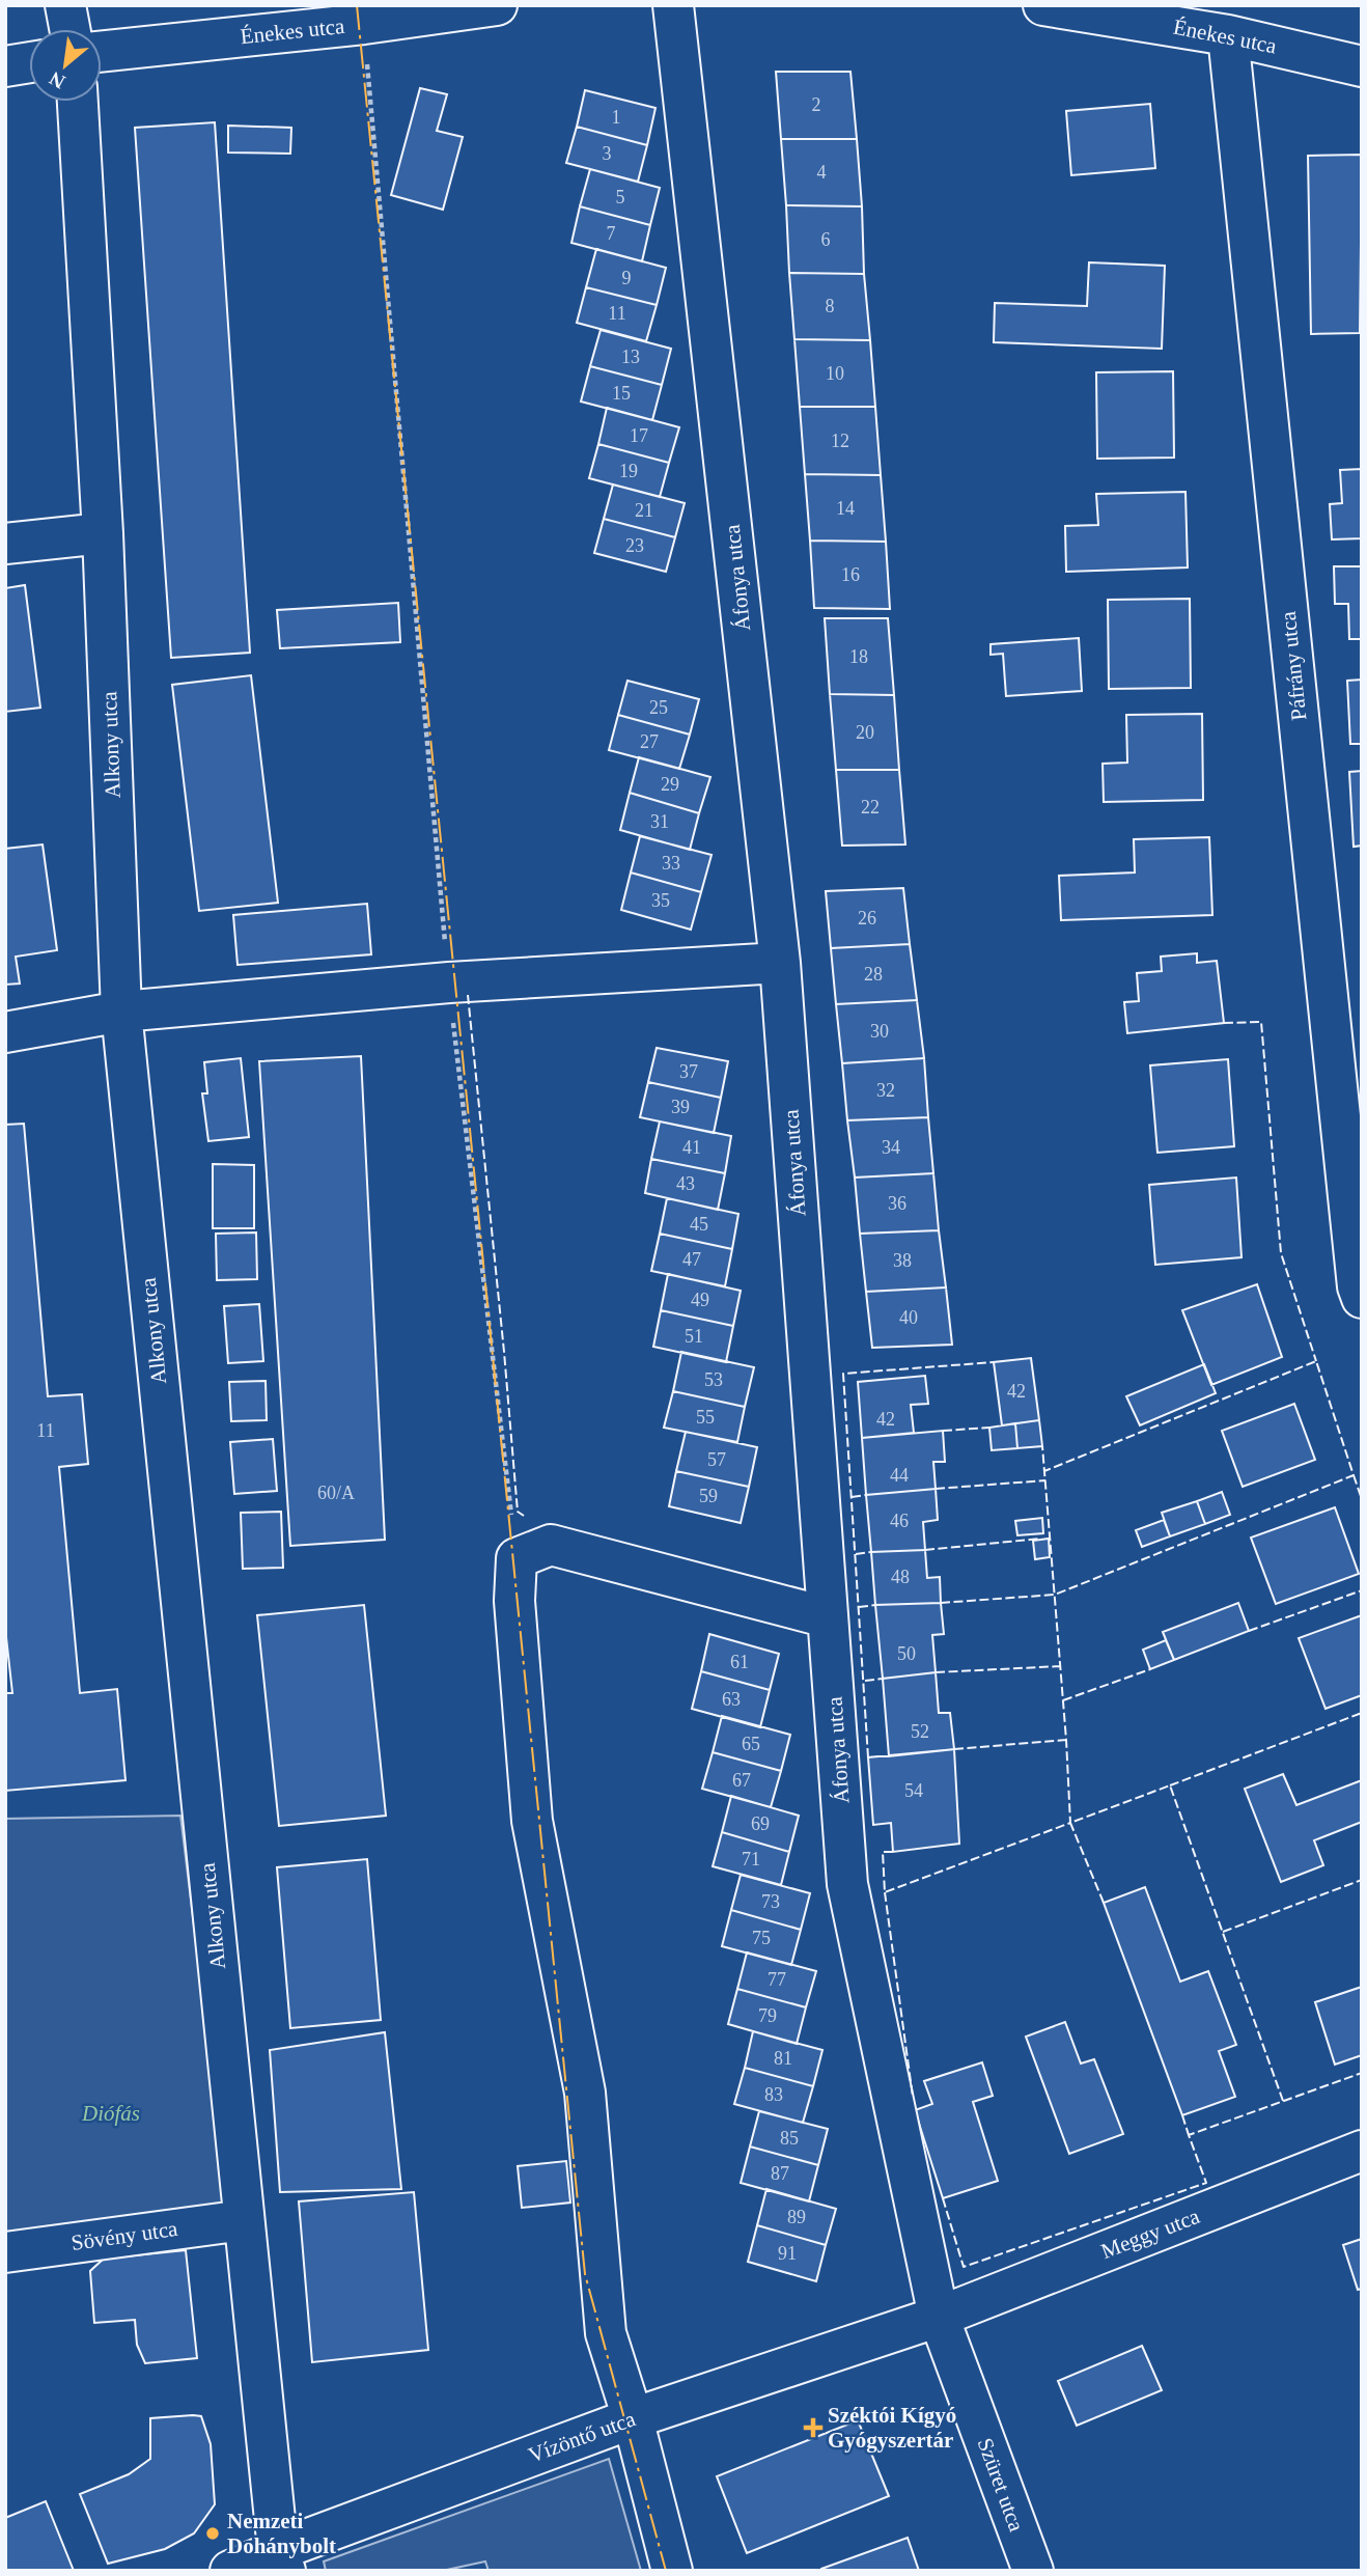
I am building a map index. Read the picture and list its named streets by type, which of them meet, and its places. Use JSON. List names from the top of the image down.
{
  "streets": {
    "street": [
      "Énekes utca",
      "Áfonya utca",
      "Páfrány utca",
      "Alkony utca",
      "Meggy utca",
      "Sövény utca",
      "Vízöntő utca",
      "Szüret utca"
    ]
  },
  "crossings": [
    ["Énekes utca", "Páfrány utca"],
    ["Áfonya utca", "Meggy utca"],
    ["Áfonya utca", "Vízöntő utca"],
    ["Áfonya utca", "Szüret utca"],
    ["Alkony utca", "Sövény utca"],
    ["Alkony utca", "Vízöntő utca"],
    ["Meggy utca", "Vízöntő utca"],
    ["Meggy utca", "Szüret utca"],
    ["Vízöntő utca", "Szüret utca"]
  ],
  "parks": ["Diófás"],
  "places": {
    "health": ["Széktói Kígyó Gyógyszertár"],
    "other": ["Nemzeti Dohánybolt"]
  },
  "house_numbers": [
    "2",
    "1",
    "3",
    "4",
    "5",
    "7",
    "6",
    "9",
    "8",
    "11",
    "13",
    "10",
    "15",
    "17",
    "12",
    "19",
    "14",
    "21",
    "23",
    "16",
    "18",
    "25",
    "20",
    "27",
    "29",
    "22",
    "31",
    "33",
    "35",
    "26",
    "28",
    "30",
    "37",
    "32",
    "39",
    "41",
    "34",
    "43",
    "36",
    "45",
    "47",
    "38",
    "49",
    "40",
    "51",
    "53",
    "42",
    "55",
    "42",
    "11",
    "57",
    "44",
    "60/A",
    "59",
    "46",
    "48",
    "50",
    "61",
    "63",
    "52",
    "65",
    "67",
    "54",
    "69",
    "71",
    "73",
    "75",
    "77",
    "79",
    "81",
    "83",
    "85",
    "87",
    "89",
    "91"
  ],
  "north": "bottom left"
}
